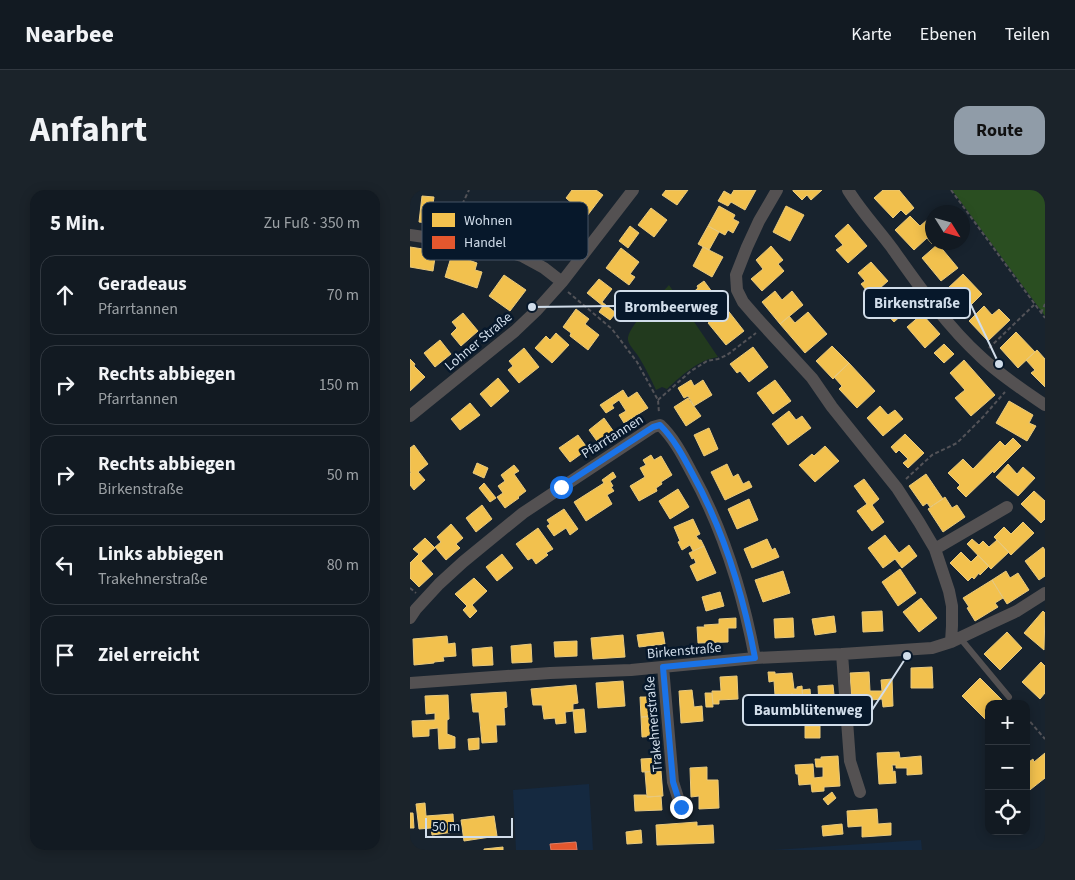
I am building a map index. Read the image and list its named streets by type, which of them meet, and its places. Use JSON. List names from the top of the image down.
{
  "streets": {
    "street": [
      "Lohner Straße",
      "Pfarrtannen",
      "Birkenstraße",
      "Trakehnerstraße"
    ]
  },
  "crossings": [
    ["Pfarrtannen", "Birkenstraße"],
    ["Birkenstraße", "Trakehnerstraße"]
  ],
  "places": ["Brombeerweg", "Birkenstraße", "Baumblütenweg"],
  "legend": ["Wohnen", "Handel"],
  "scale_bar": "50 m",
  "north": "bottom right",
  "page": {
    "header": "Nearbee",
    "nav": ["Karte", "Ebenen", "Teilen"],
    "title": "Anfahrt",
    "buttons": "Route",
    "heading": ["5 Min.", "Zu Fuß · 350 m"],
    "list": [
      ["Geradeaus", "Pfarrtannen", "70 m"],
      ["Rechts abbiegen", "Pfarrtannen", "150 m"],
      ["Rechts abbiegen", "Birkenstraße", "50 m"],
      ["Links abbiegen", "Trakehnerstraße", "80 m"],
      "Ziel erreicht"
    ],
    "map_buttons": ["+", "−"],
    "scale": "50 m"
  }
}
